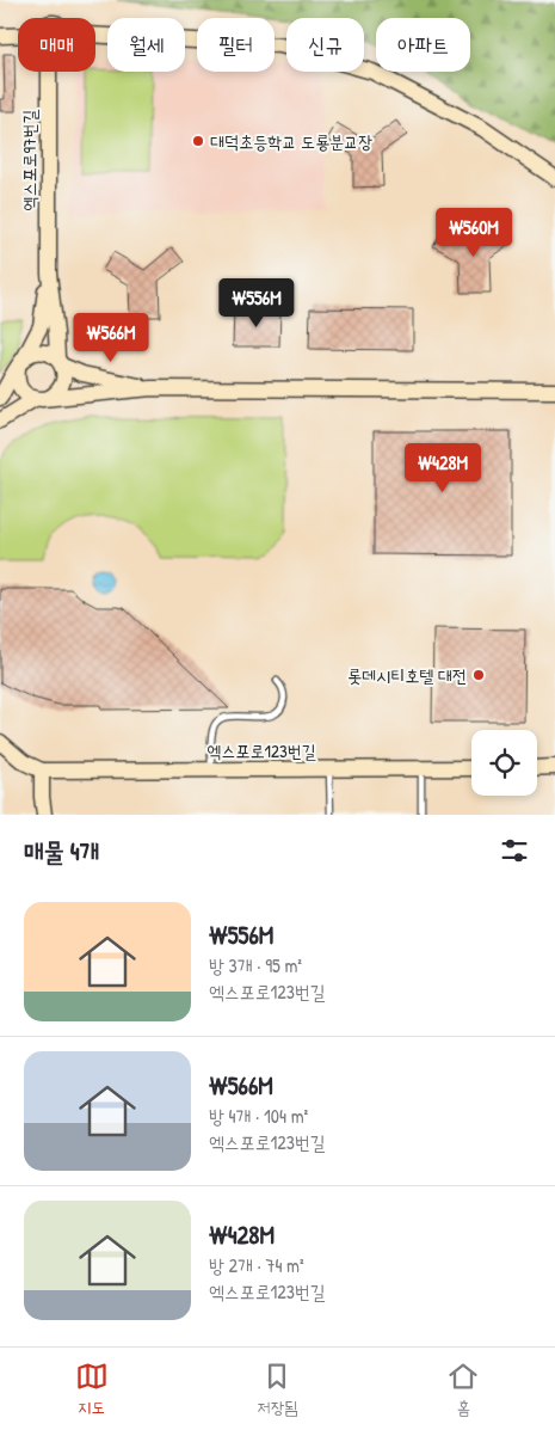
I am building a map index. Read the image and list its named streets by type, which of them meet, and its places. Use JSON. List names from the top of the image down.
{
  "streets": {
    "street": ["엑스포로97번길", "엑스포로123번길"]
  },
  "places": ["대덕초등학교 도룡분교장", "롯데시티호텔 대전"],
  "page": {
    "chip": [
      "매매",
      "월세",
      "필터",
      "신규",
      "아파트"
    ],
    "price": [
      "₩560M",
      "₩556M",
      "₩566M",
      "₩428M"
    ],
    "heading": "매물 4개",
    "list": [
      {
        "name": "₩556M",
        "note": "방 3개 · 95 m² · 엑스포로123번길"
      },
      {
        "name": "₩566M",
        "note": "방 4개 · 104 m² · 엑스포로123번길"
      },
      {
        "name": "₩428M",
        "note": "방 2개 · 74 m² · 엑스포로123번길"
      }
    ],
    "tabs": ["지도", "저장됨", "홈"]
  }
}
